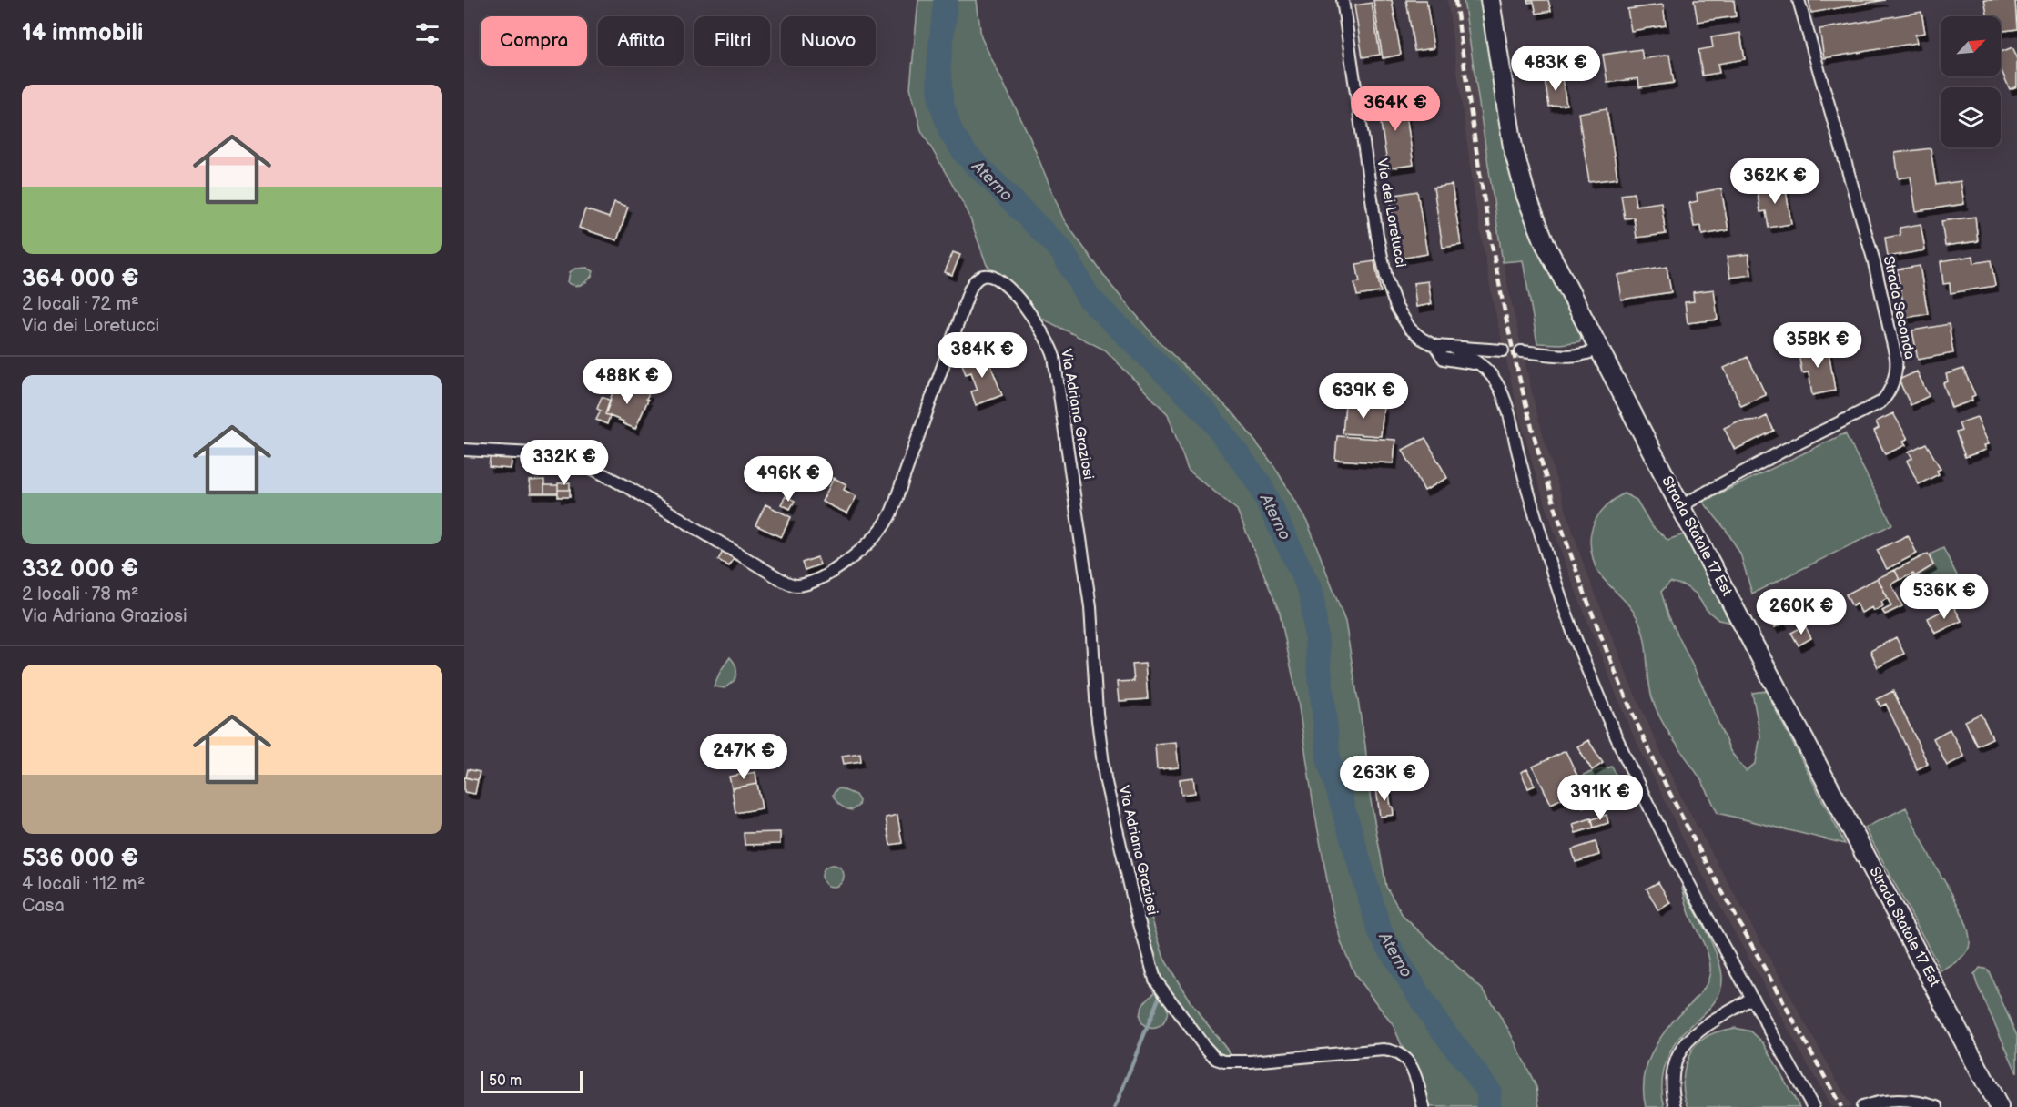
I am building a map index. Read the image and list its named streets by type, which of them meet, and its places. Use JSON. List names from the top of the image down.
{
  "streets": {
    "main road": ["Strada Statale 17 Est"],
    "street": ["Via dei Loretucci", "Strada Seconda", "Via Adriana Graziosi"]
  },
  "crossings": [
    ["Strada Seconda", "Strada Statale 17 Est"]
  ],
  "water": ["Aterno"],
  "scale_bar": "50 m",
  "north": "top right",
  "page": {
    "heading": "14 immobili",
    "chip": [
      "Compra",
      "Affitta",
      "Filtri",
      "Nuovo"
    ],
    "price": [
      "483K €",
      "364K €",
      "362K €",
      "358K €",
      "384K €",
      "488K €",
      "639K €",
      "332K €",
      "496K €",
      "536K €",
      "260K €",
      "247K €",
      "263K €",
      "391K €"
    ],
    "list": [
      {
        "name": "364 000 €",
        "note": "2 locali · 72 m² · Via dei Loretucci"
      },
      {
        "name": "332 000 €",
        "note": "2 locali · 78 m² · Via Adriana Graziosi"
      },
      {
        "name": "536 000 €",
        "note": "4 locali · 112 m² · Casa"
      }
    ],
    "scale": "50 m"
  }
}
